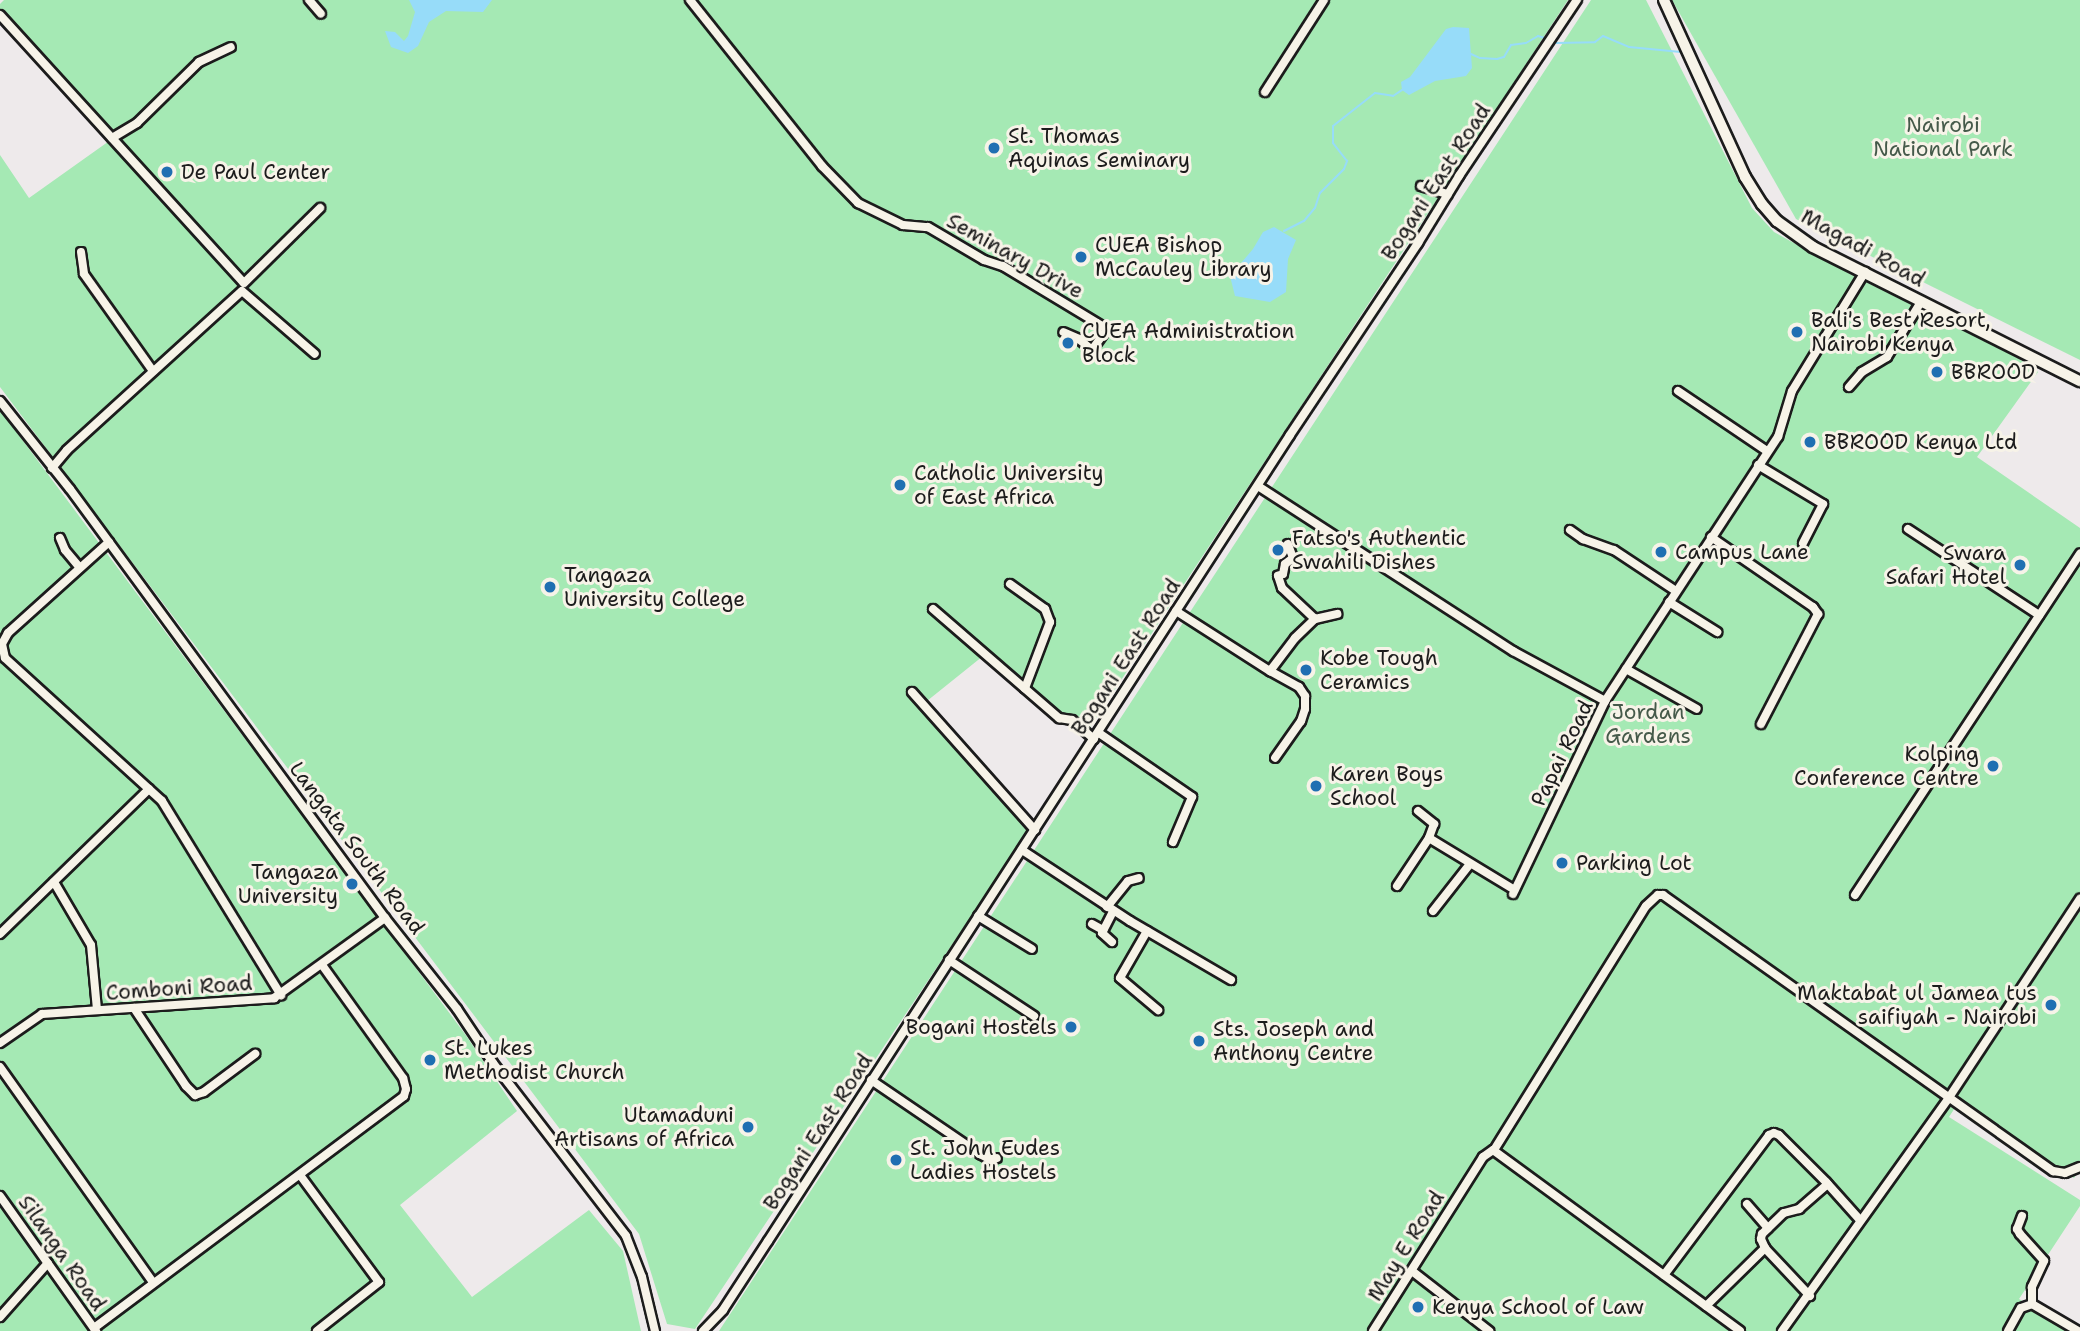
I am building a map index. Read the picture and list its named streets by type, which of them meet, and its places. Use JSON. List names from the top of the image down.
{
  "streets": {
    "highway": ["Magadi Road"],
    "street": [
      "Bogani East Road",
      "Seminary Drive",
      "Papai Road",
      "Langata South Road",
      "Comboni Road",
      "May E Road",
      "Silanga Road"
    ]
  },
  "crossings": [
    ["Magadi Road", "Papai Road"],
    ["Langata South Road", "Comboni Road"]
  ],
  "parks": ["Nairobi National Park", "Jordan Gardens"],
  "places": [
    "St. Thomas Aquinas Seminary",
    "De Paul Center",
    "CUEA Bishop McCauley Library",
    "Bali's Best Resort, Nairobi Kenya",
    "CUEA Administration Block",
    "BBROOD",
    "BBROOD Kenya Ltd",
    "Catholic University of East Africa",
    "Fatso's Authentic Swahili Dishes",
    "Campus Lane",
    "Swara Safari Hotel",
    "Tangaza University College",
    "Kobe Tough Ceramics",
    "Kolping Conference Centre",
    "Karen Boys School",
    "Parking Lot",
    "Tangaza University",
    "Maktabat ul Jamea tus saifiyah - Nairobi",
    "Bogani Hostels",
    "Sts. Joseph and Anthony Centre",
    "St. Lukes Methodist Church",
    "Utamaduni Artisans of Africa",
    "St. John Eudes Ladies Hostels",
    "Kenya School of Law"
  ]
}
